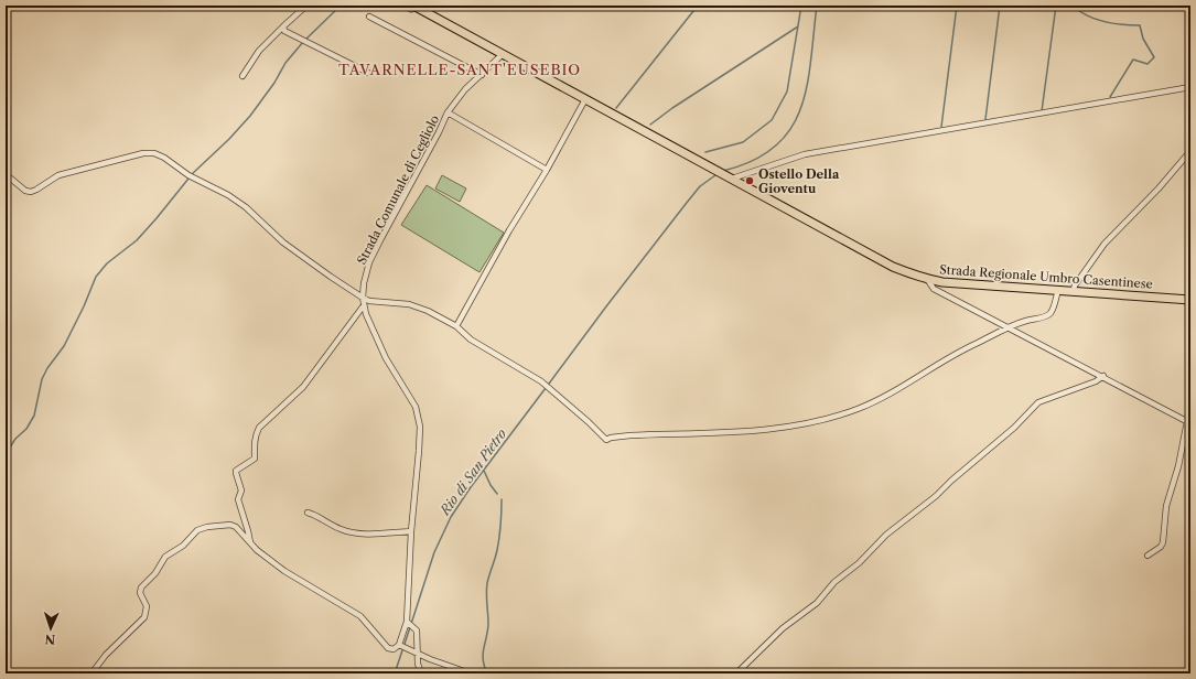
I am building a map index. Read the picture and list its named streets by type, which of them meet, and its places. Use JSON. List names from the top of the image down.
{
  "streets": {
    "main road": ["Strada Regionale Umbro Casentinese"],
    "street": ["Strada Comunale di Cegliolo"]
  },
  "crossings": [
    ["Strada Comunale di Cegliolo", "Strada Regionale Umbro Casentinese"]
  ],
  "districts": ["TAVARNELLE-SANT'EUSEBIO"],
  "water": ["Rio di San Pietro"],
  "places": ["Ostello Della Gioventu"],
  "north": "bottom"
}
